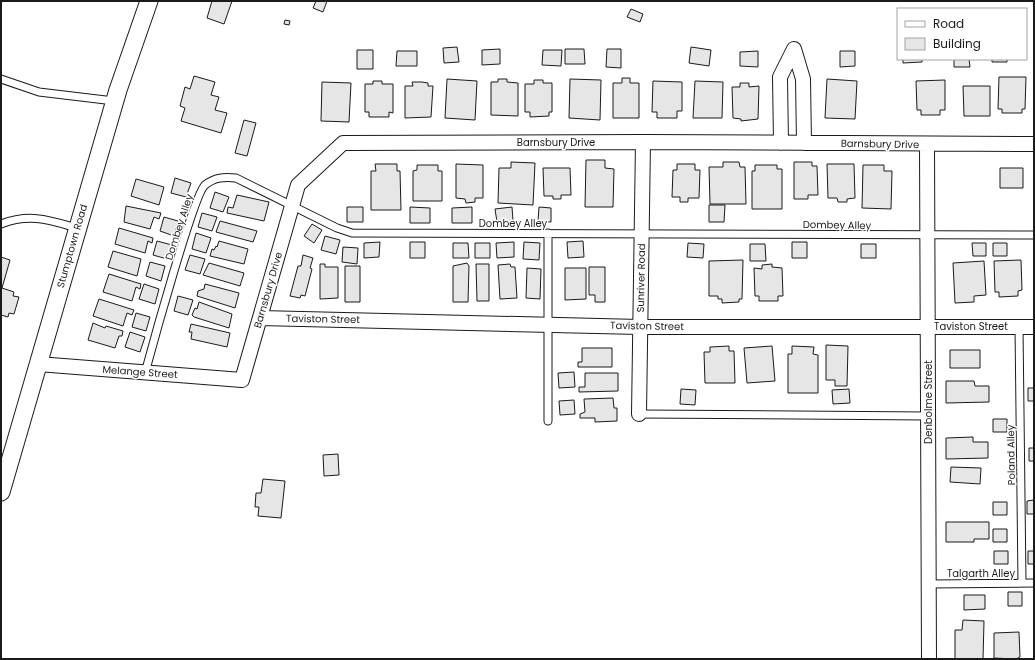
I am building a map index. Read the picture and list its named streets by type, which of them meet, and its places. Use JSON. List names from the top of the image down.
{
  "streets": {
    "street": [
      "Barnsbury Drive",
      "Stumptown Road",
      "Sunriver Road",
      "Taviston Street",
      "Melange Street",
      "Denbolme Street"
    ],
    "lane": ["Dombey Alley", "Poland Alley", "Talgarth Alley"]
  },
  "crossings": [
    ["Barnsbury Drive", "Dombey Alley"],
    ["Barnsbury Drive", "Sunriver Road"],
    ["Barnsbury Drive", "Taviston Street"],
    ["Barnsbury Drive", "Melange Street"],
    ["Barnsbury Drive", "Denbolme Street"],
    ["Dombey Alley", "Sunriver Road"],
    ["Dombey Alley", "Melange Street"],
    ["Dombey Alley", "Denbolme Street"],
    ["Stumptown Road", "Melange Street"],
    ["Sunriver Road", "Taviston Street"],
    ["Taviston Street", "Denbolme Street"],
    ["Taviston Street", "Poland Alley"],
    ["Denbolme Street", "Talgarth Alley"],
    ["Poland Alley", "Talgarth Alley"]
  ],
  "legend": ["Road", "Building"]
}
